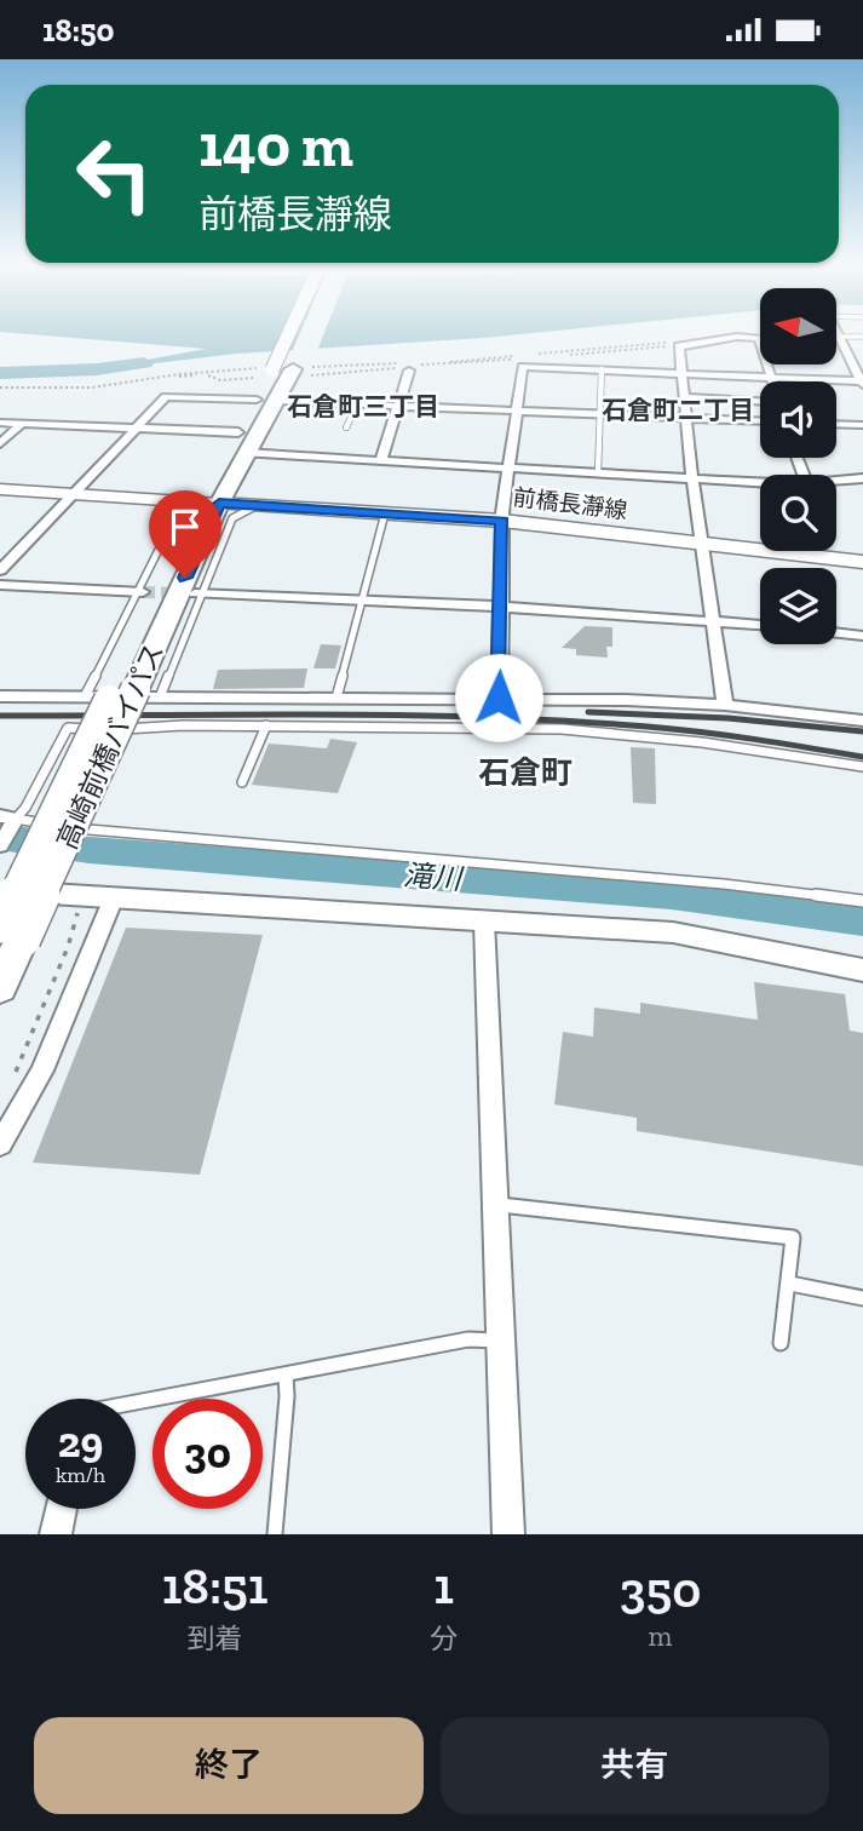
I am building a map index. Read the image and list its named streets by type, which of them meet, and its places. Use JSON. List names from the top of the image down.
{
  "streets": {
    "highway": ["高崎前橋バイパス"],
    "main road": ["前橋長瀞線"]
  },
  "crossings": [
    ["前橋長瀞線", "高崎前橋バイパス"]
  ],
  "districts": ["石倉町三丁目", "石倉町二丁目", "石倉町"],
  "water": ["滝川"],
  "north": "left",
  "page": {
    "status": "18:50",
    "turn": ["140 m", "前橋長瀞線"],
    "speed": "29 km/h",
    "limit": "30",
    "eta": [
      "18:51",
      "到着",
      "1",
      "分",
      "350",
      "m"
    ],
    "buttons": ["終了", "共有"]
  }
}
